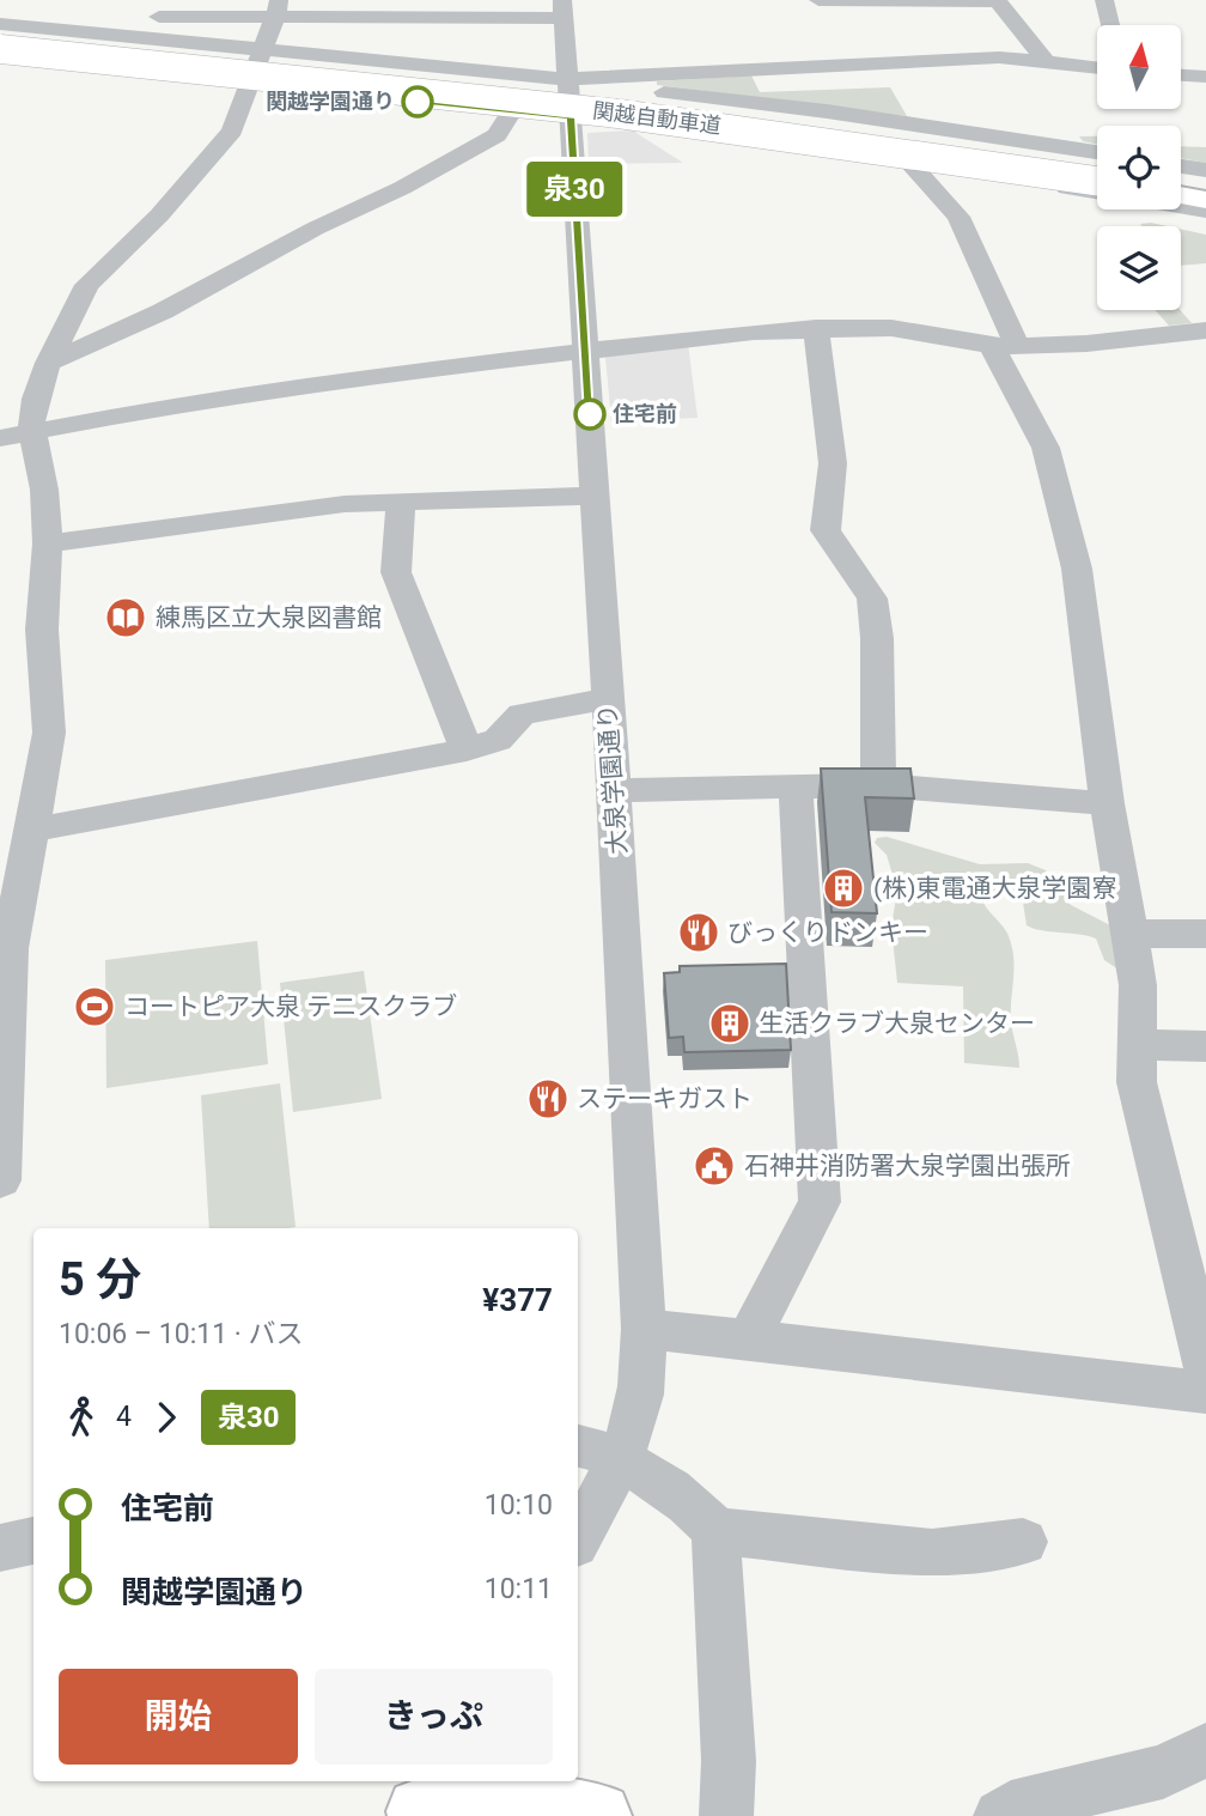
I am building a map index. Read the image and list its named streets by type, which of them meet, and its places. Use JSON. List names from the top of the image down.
{
  "streets": {
    "main road": ["関越自動車道"],
    "street": ["大泉学園通り"]
  },
  "places": {
    "other": ["関越学園通り", "住宅前"],
    "library": ["練馬区立大泉図書館"],
    "building": ["(株)東電通大泉学園寮", "生活クラブ大泉センター"],
    "restaurant": ["びっくりドンキー", "ステーキガスト"],
    "sports": ["コートピア大泉 テニスクラブ"],
    "public building": ["石神井消防署大泉学園出張所"]
  },
  "lines": ["bus line 泉30"],
  "north": "top",
  "page": {
    "on_map": "泉30",
    "heading": ["5 分", "10:06 – 10:11 · バス", "¥377"],
    "legs": ["4", "泉30"],
    "list": [
      {
        "name": "住宅前",
        "value": "10:10"
      },
      {
        "name": "関越学園通り",
        "value": "10:11"
      }
    ],
    "buttons": ["開始", "きっぷ"]
  }
}
